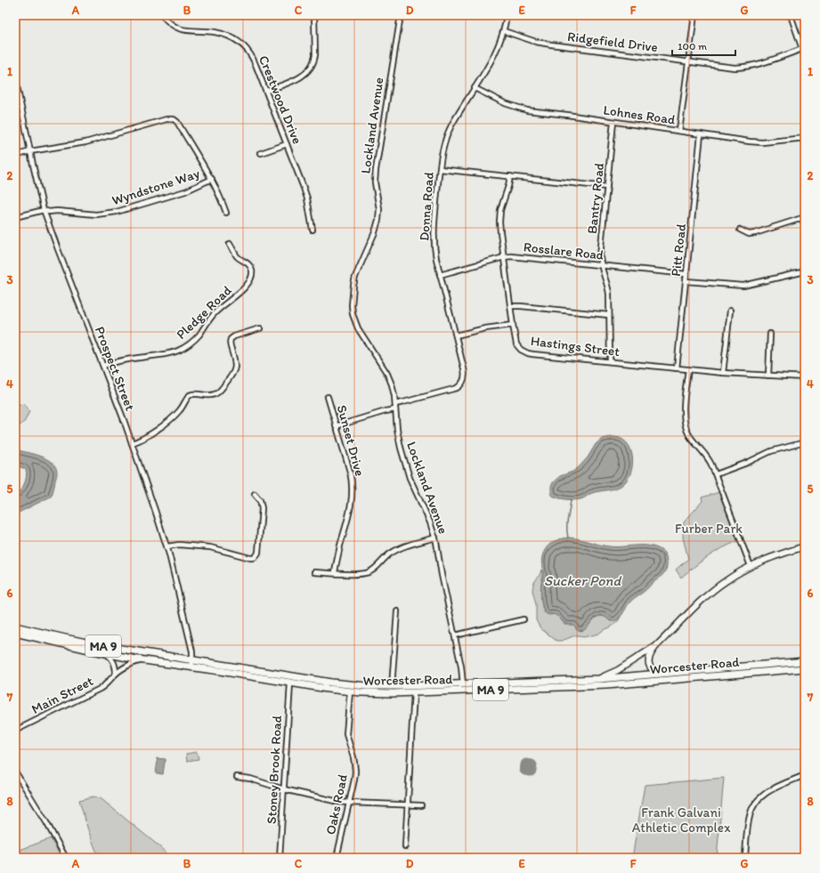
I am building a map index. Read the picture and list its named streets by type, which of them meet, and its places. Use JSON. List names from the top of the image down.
{
  "streets": {
    "highway": ["MA 9", "Worcester Road"],
    "street": [
      "Ridgefield Drive",
      "Crestwood Drive",
      "Lohnes Road",
      "Lockland Avenue",
      "Wyndstone Way",
      "Bantry Road",
      "Donna Road",
      "Pitt Road",
      "Rosslare Road",
      "Pledge Road",
      "Hastings Street",
      "Prospect Street",
      "Sunset Drive",
      "Main Street",
      "Stoney Brook Road",
      "Oaks Road"
    ]
  },
  "crossings": [
    ["Ridgefield Drive", "Donna Road"],
    ["Lohnes Road", "Bantry Road"],
    ["Lohnes Road", "Donna Road"],
    ["Lohnes Road", "Pitt Road"],
    ["Lockland Avenue", "Donna Road"],
    ["Lockland Avenue", "Worcester Road"],
    ["Wyndstone Way", "Prospect Street"],
    ["Bantry Road", "Rosslare Road"],
    ["Bantry Road", "Hastings Street"],
    ["Donna Road", "Rosslare Road"],
    ["Pitt Road", "Rosslare Road"],
    ["Pitt Road", "Hastings Street"],
    ["Rosslare Road", "Hastings Street"],
    ["Pledge Road", "Prospect Street"],
    ["Prospect Street", "Worcester Road"],
    ["Worcester Road", "Main Street"],
    ["Worcester Road", "Stoney Brook Road"],
    ["Worcester Road", "Oaks Road"]
  ],
  "water": ["Sucker Pond"],
  "parks": ["Furber Park", "Frank Galvani Athletic Complex"],
  "scale_bar": "100 m",
  "grid": {
    "columns": [
      "A",
      "B",
      "C",
      "D",
      "E",
      "F",
      "G"
    ],
    "rows": [
      "1",
      "2",
      "3",
      "4",
      "5",
      "6",
      "7",
      "8"
    ]
  }
}
